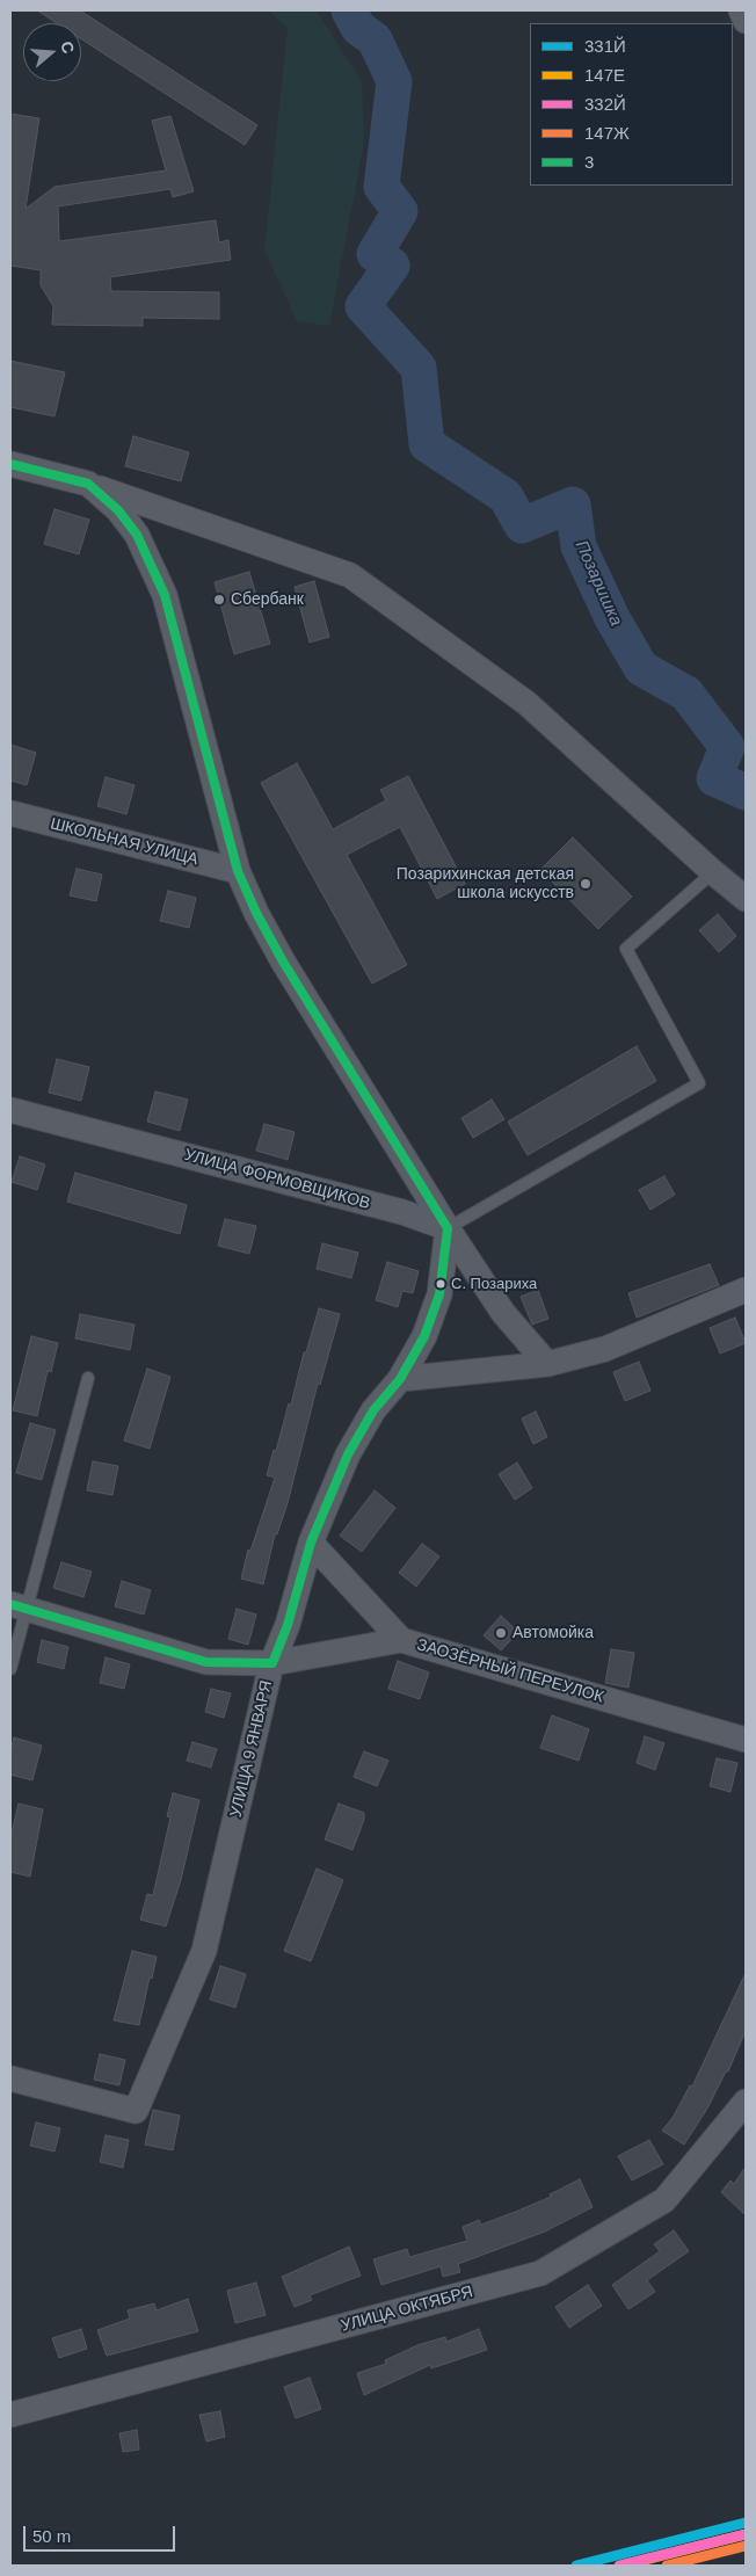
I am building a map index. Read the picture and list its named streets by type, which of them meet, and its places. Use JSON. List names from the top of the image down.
{
  "streets": {
    "street": [
      "ШКОЛЬНАЯ УЛИЦА",
      "УЛИЦА ФОРМОВЩИКОВ",
      "ЗАОЗЁРНЫЙ ПЕРЕУЛОК",
      "УЛИЦА 9 ЯНВАРЯ",
      "УЛИЦА ОКТЯБРЯ"
    ]
  },
  "crossings": [
    ["УЛИЦА ФОРМОВЩИКОВ", "УЛИЦА 9 ЯНВАРЯ"],
    ["ЗАОЗЁРНЫЙ ПЕРЕУЛОК", "УЛИЦА 9 ЯНВАРЯ"]
  ],
  "water": ["Позаришка"],
  "places": [
    "Сбербанк",
    "Позарихинская детская школа искусств",
    "С. Позариха",
    "Автомойка"
  ],
  "lines": [
    "transit line 3",
    "transit line 331Й",
    "transit line 147Е",
    "transit line 332Й",
    "transit line 147Ж"
  ],
  "legend": [
    "331Й",
    "147Е",
    "332Й",
    "147Ж",
    "3"
  ],
  "scale_bar": "50 m",
  "north": "right"
}
